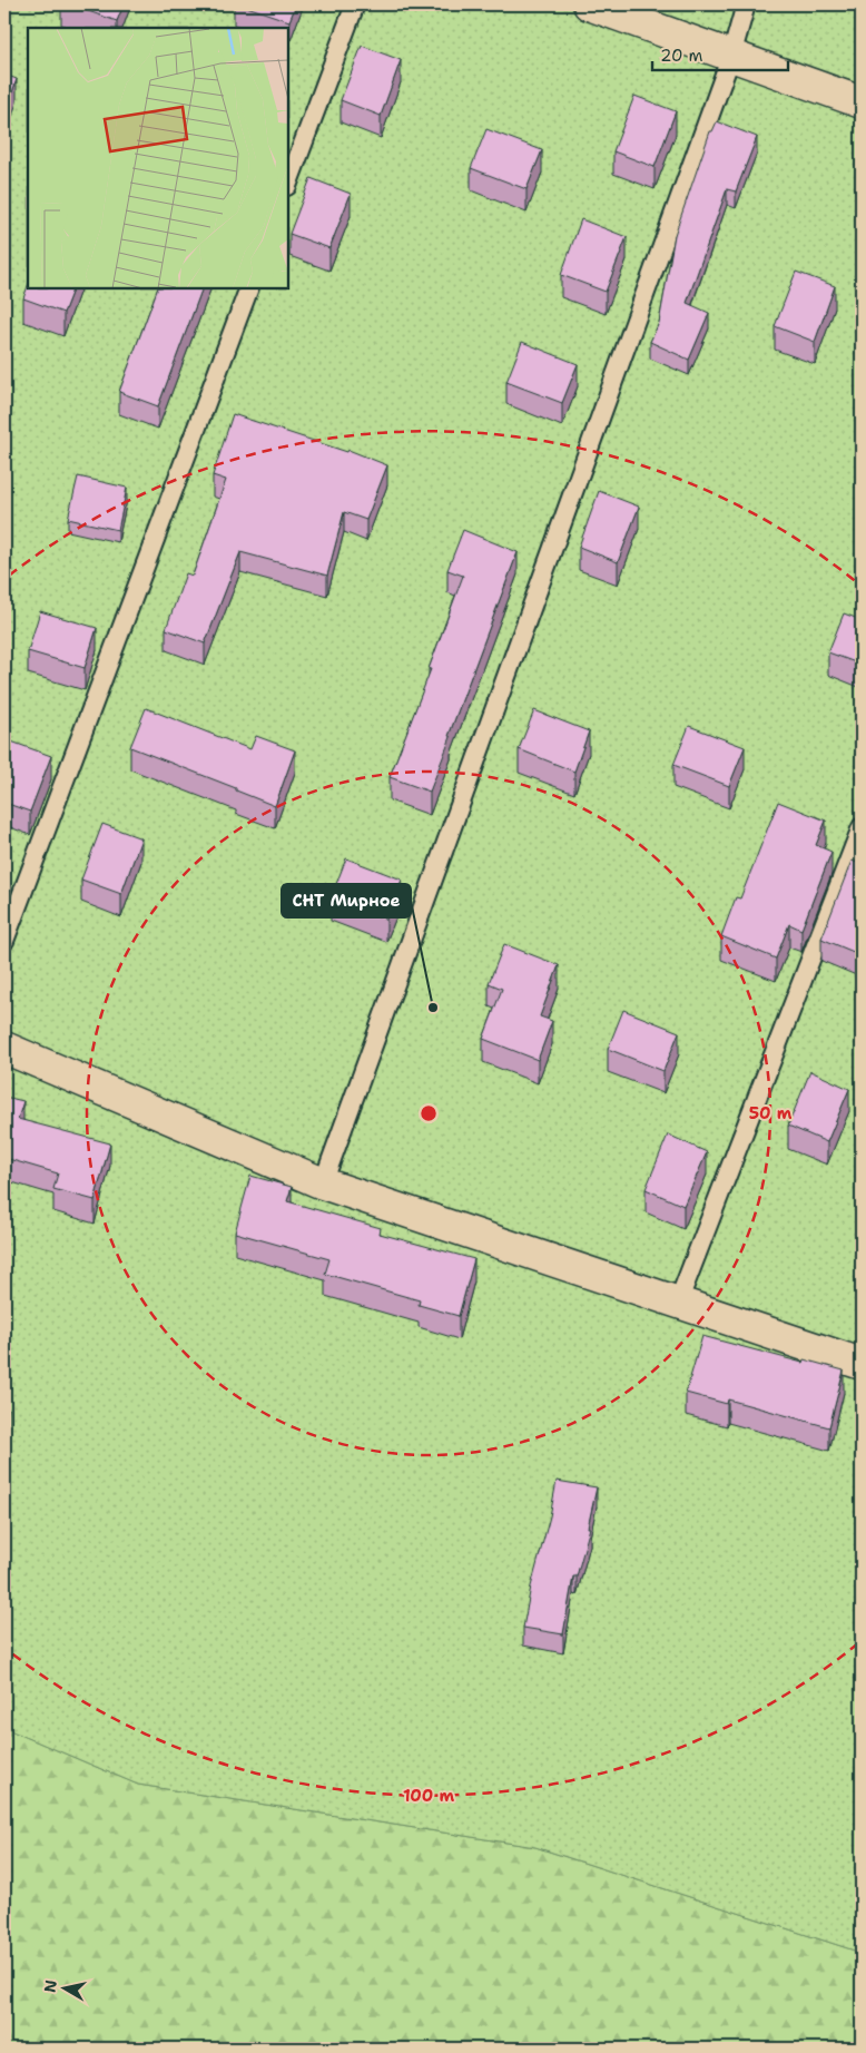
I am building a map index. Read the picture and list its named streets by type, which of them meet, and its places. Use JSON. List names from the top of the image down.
{
  "places": ["СНТ Мирное"],
  "scale_bar": "20 m",
  "north": "left",
  "rings": ["50 m", "100 m"]
}
